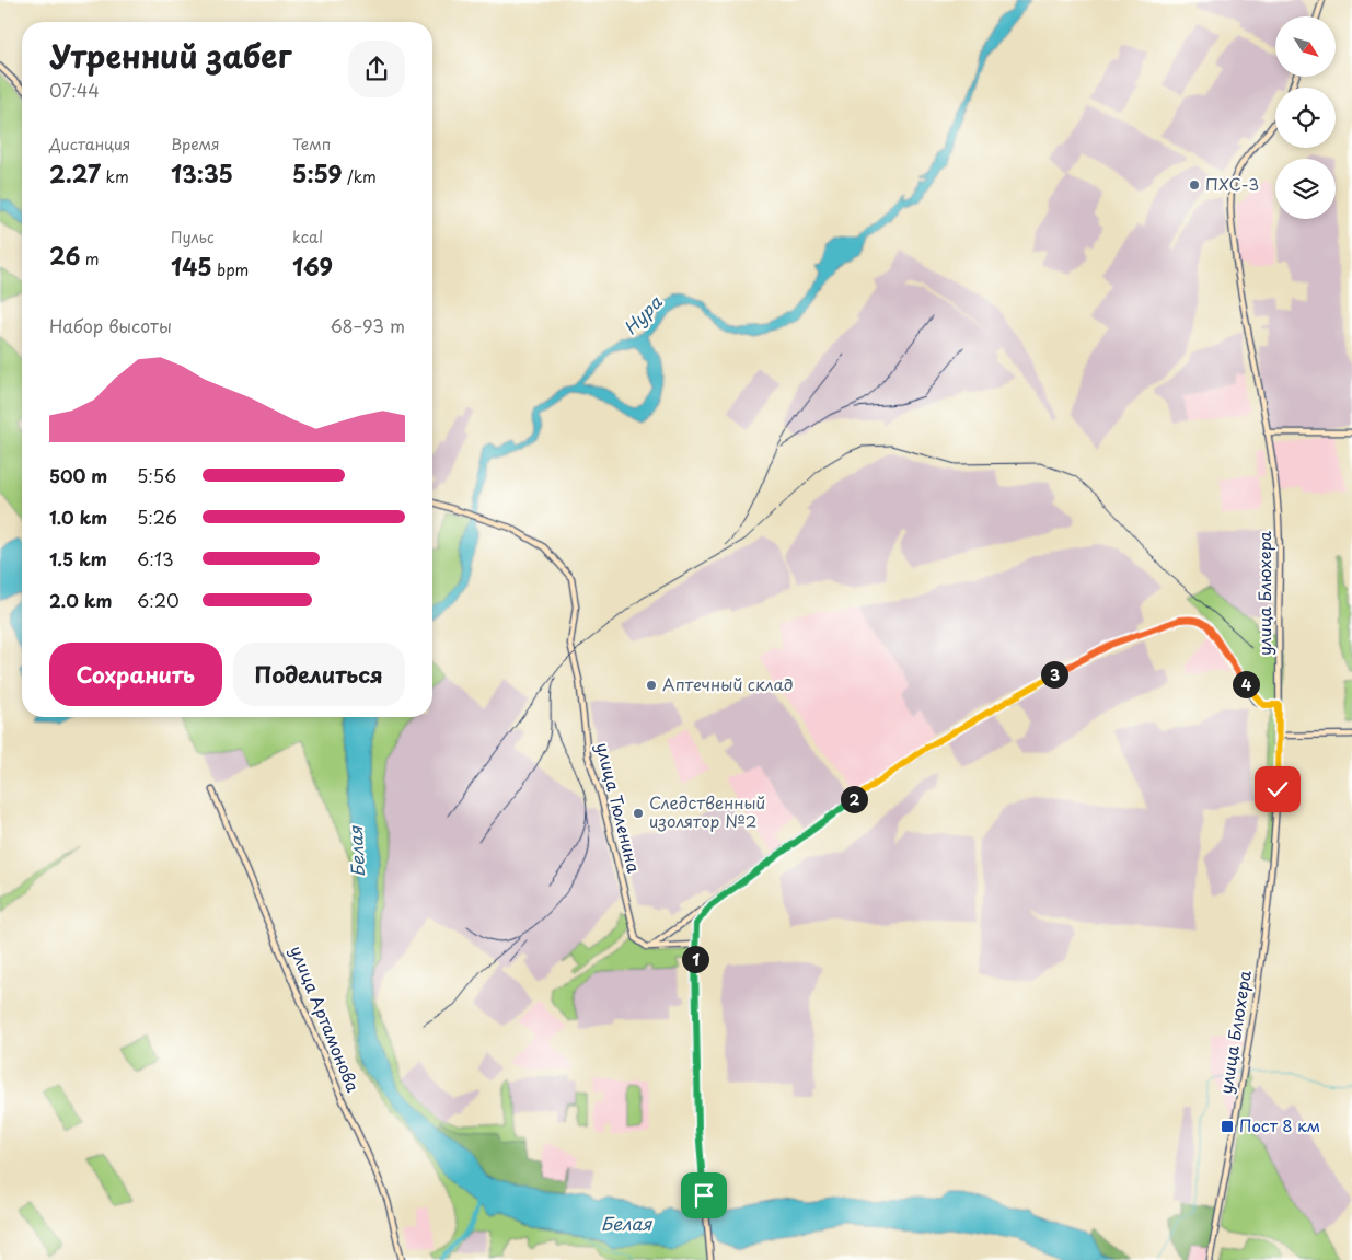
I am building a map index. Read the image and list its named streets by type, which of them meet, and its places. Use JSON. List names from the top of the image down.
{
  "streets": {
    "main road": ["улица Блюхера", "улица Тюленина", "улица Артамонова"]
  },
  "water": ["Нура", "Белая"],
  "places": {
    "other": ["ПХС-3", "Аптечный склад", "Следственный изолятор №2"],
    "transit": ["Пост 8 км"]
  },
  "north": "bottom right",
  "page": {
    "heading": ["Утренний забег", "07:44"],
    "stats": [
      ["Дистанция", "2.27 km"],
      ["Время", "13:35"],
      ["Темп", "5:59 /km"],
      ["26 m"],
      ["Пульс", "145 bpm"],
      ["kcal", "169"]
    ],
    "chart": ["Набор высоты", "68–93 m"],
    "list": [
      {
        "name": "500 m",
        "note": "5:56"
      },
      {
        "name": "1.0 km",
        "note": "5:26"
      },
      {
        "name": "1.5 km",
        "note": "6:13"
      },
      {
        "name": "2.0 km",
        "note": "6:20"
      }
    ],
    "buttons": ["Сохранить", "Поделиться"],
    "pins": [
      "3",
      "4",
      "2",
      "1"
    ]
  }
}
